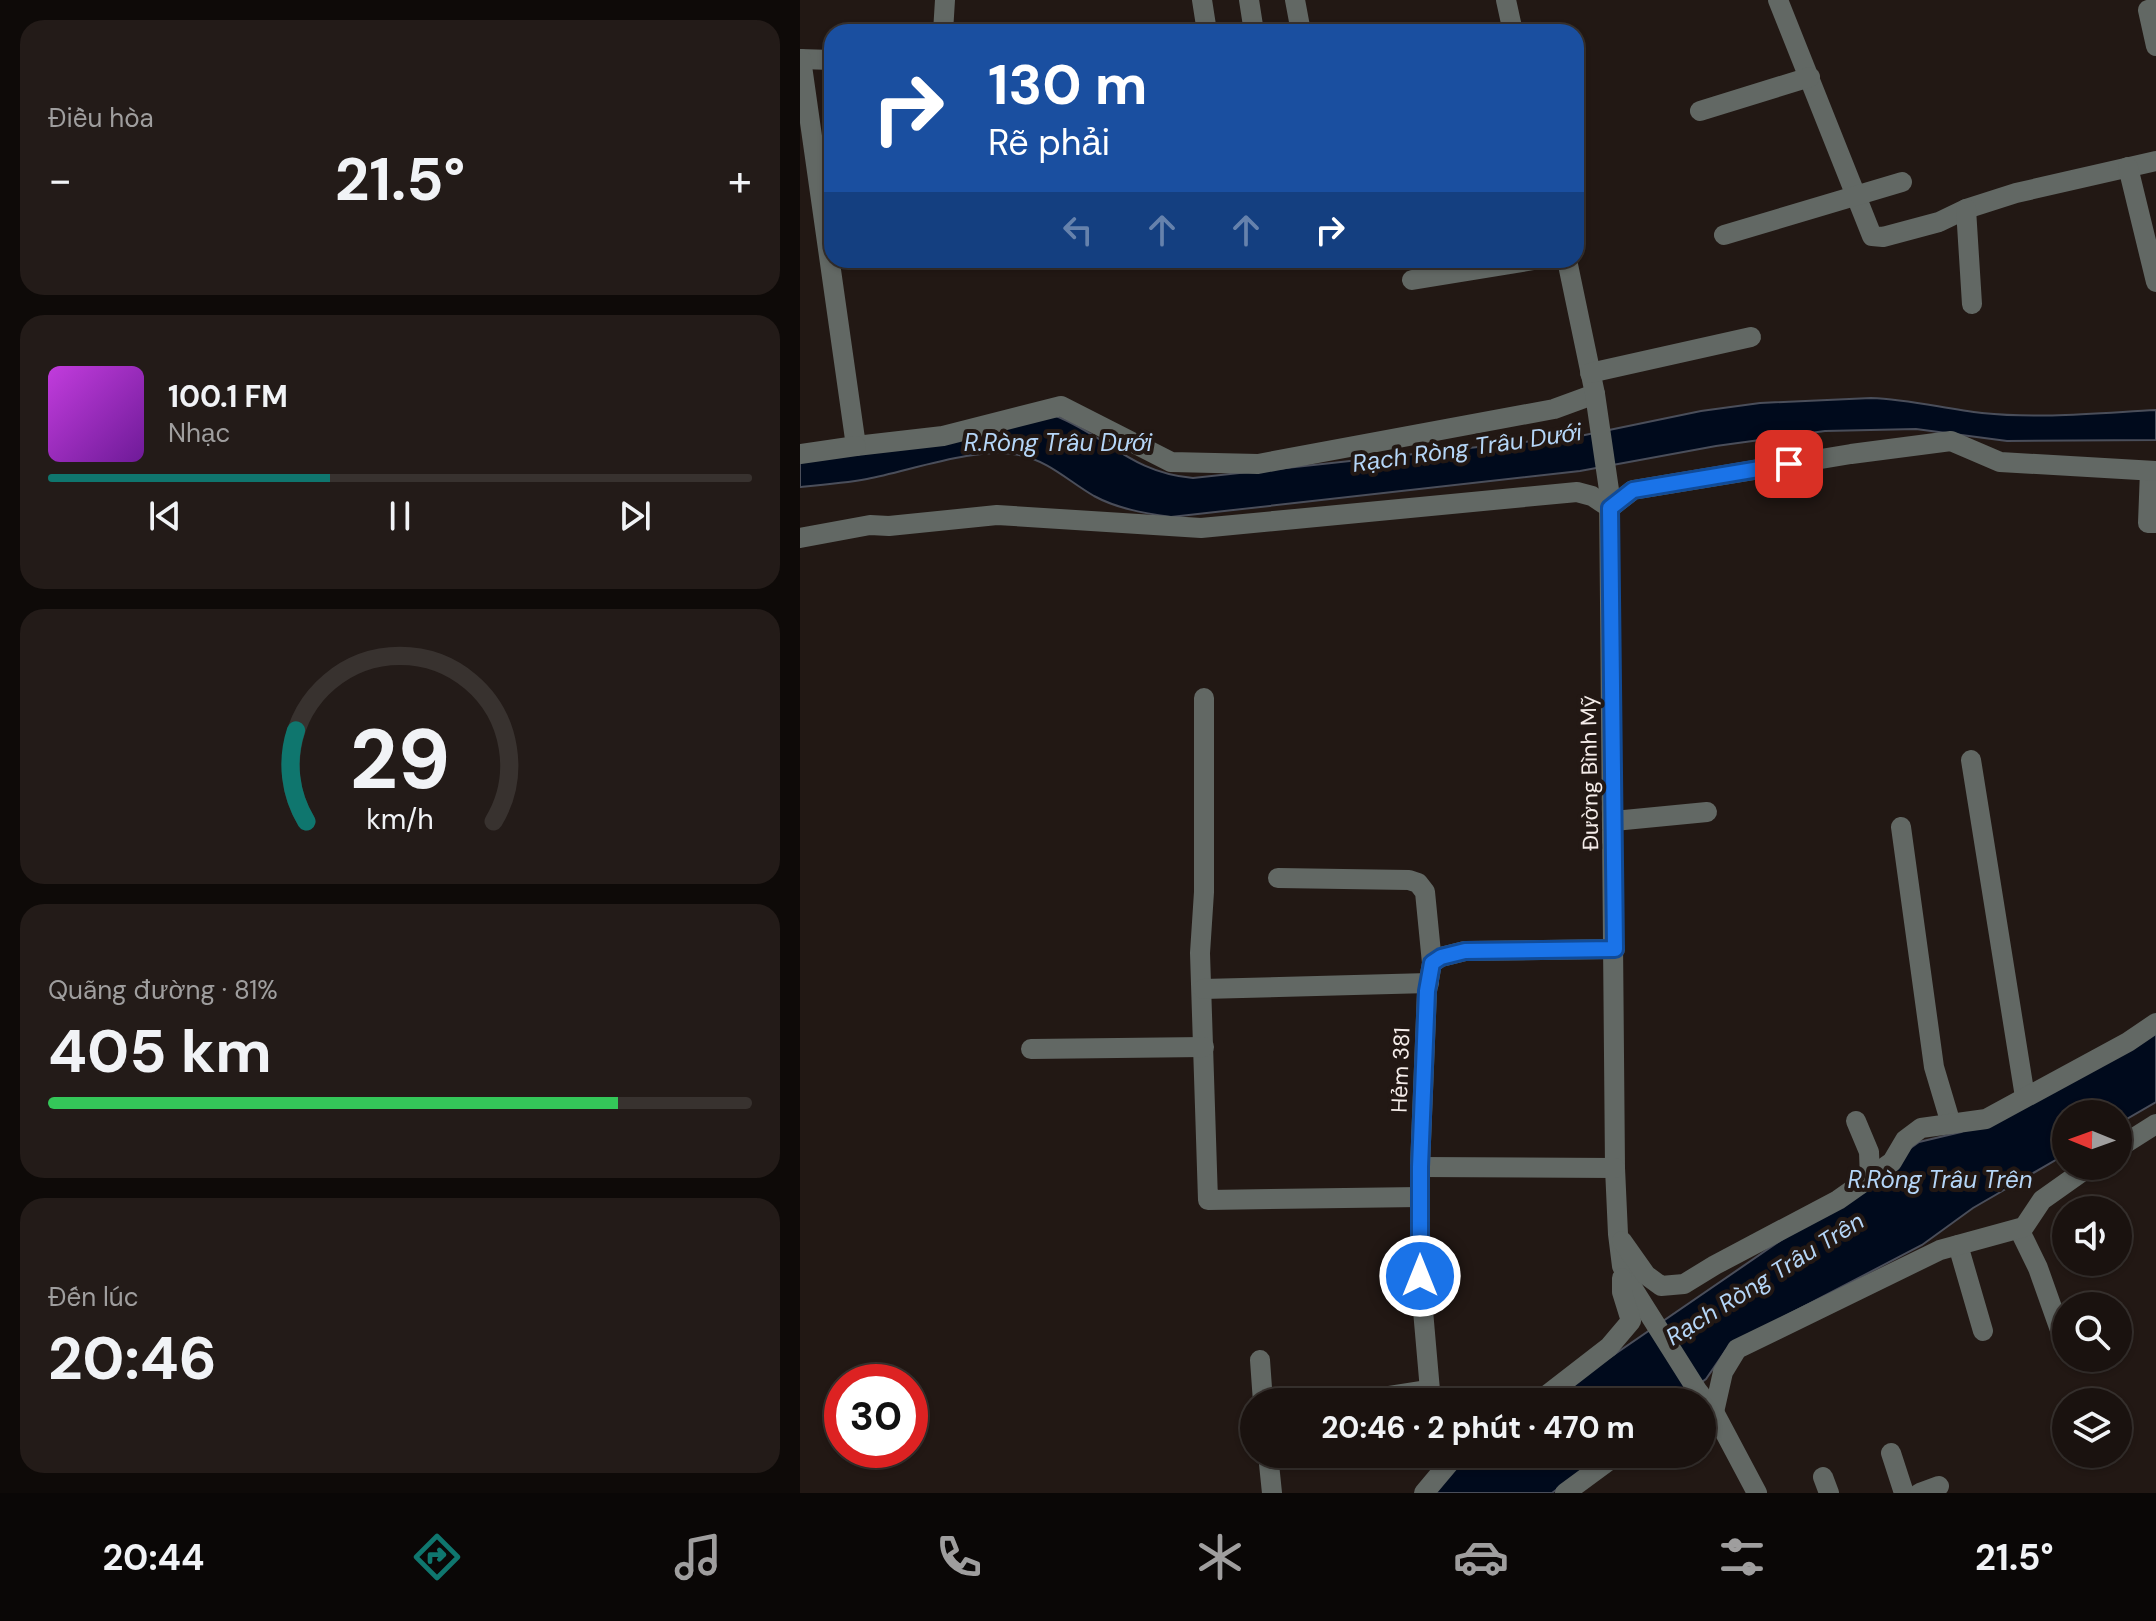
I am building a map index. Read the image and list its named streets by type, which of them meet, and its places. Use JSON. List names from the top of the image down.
{
  "streets": {
    "street": ["Đường Bình Mỹ", "Hẻm 381"]
  },
  "water": [
    "R.Ròng Trâu Dưới",
    "Rạch Ròng Trâu Dưới",
    "R.Ròng Trâu Trên",
    "Rạch Ròng Trâu Trên"
  ],
  "north": "left",
  "page": {
    "tile": [
      "Điều hòa",
      ["Quãng đường · 81%", "405 km"],
      ["Đến lúc", "20:46"]
    ],
    "turn": ["130 m", "Rẽ phải"],
    "heat": ["−", "21.5°", "+"],
    "song": ["100.1 FM", "Nhạc"],
    "limit": "30",
    "trip": "20:46 · 2 phút · 470 m",
    "tabs": ["20:44", "21.5°"],
    "gauge": ["29", "km/h"]
  }
}
